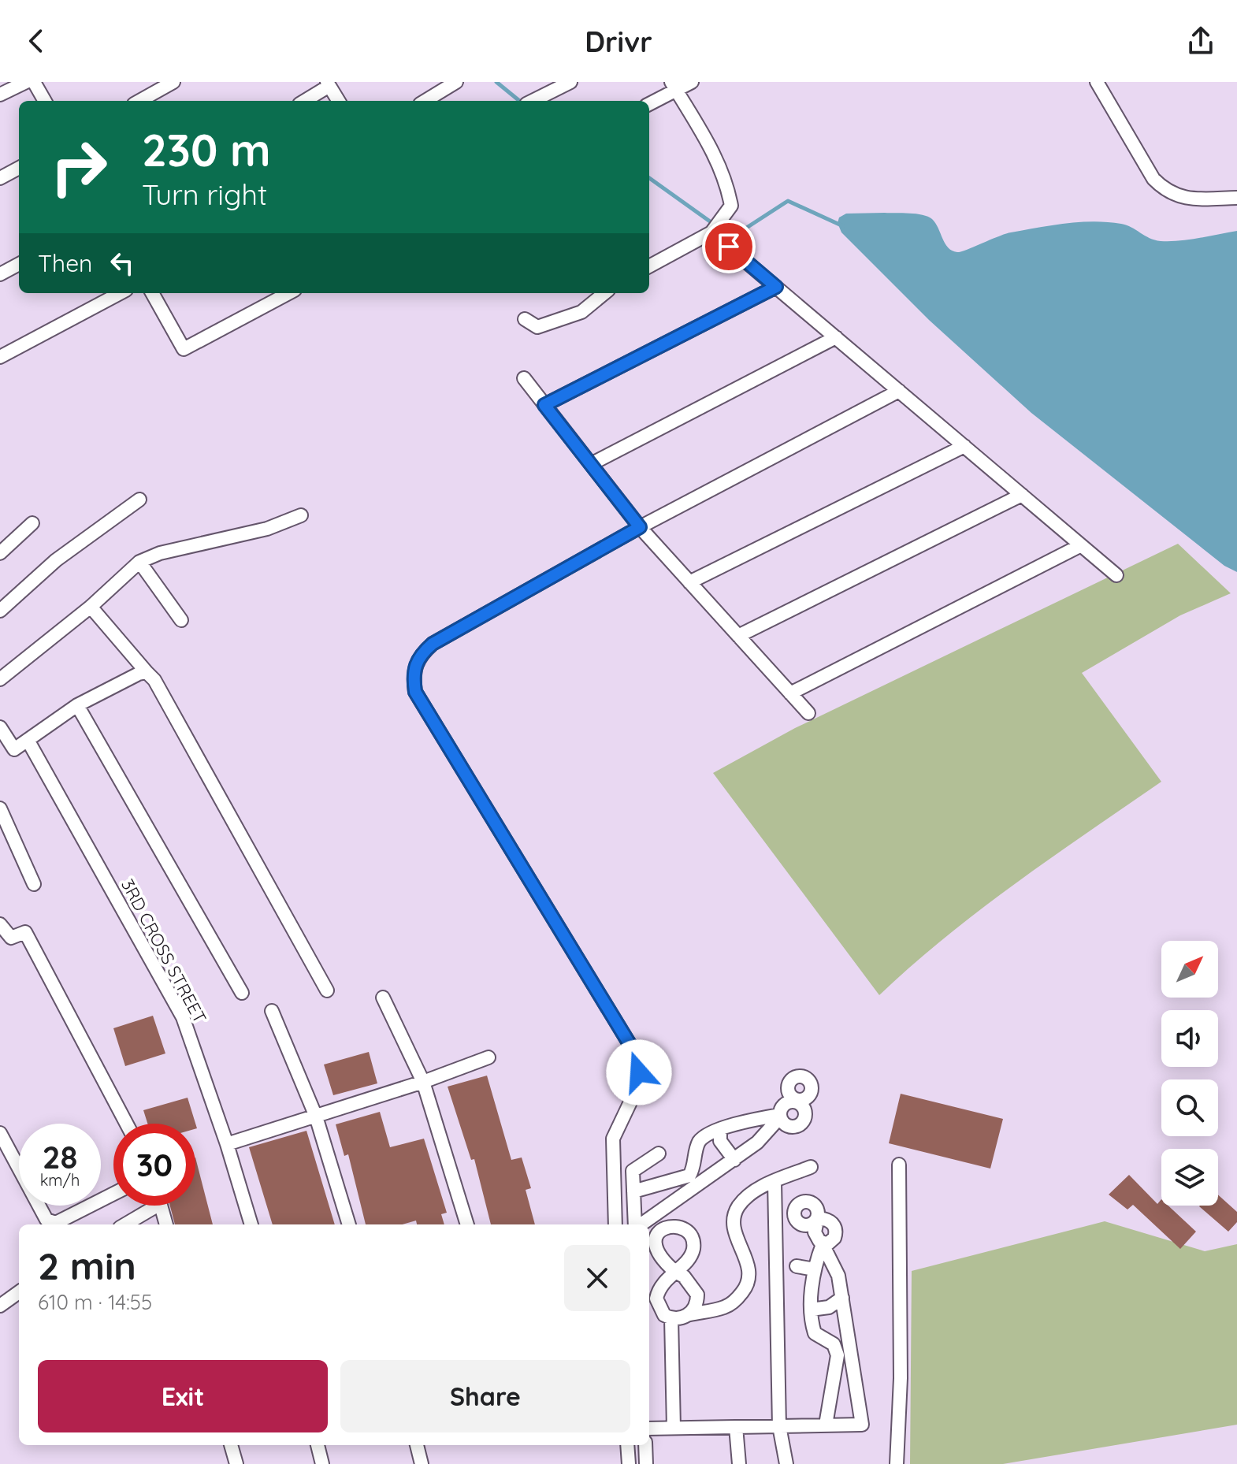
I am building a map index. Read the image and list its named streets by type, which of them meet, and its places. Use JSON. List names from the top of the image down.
{
  "streets": {
    "street": ["3RD CROSS STREET"]
  },
  "north": "top right",
  "page": {
    "header": "Drivr",
    "turn": ["230 m", "Turn right"],
    "then": "Then",
    "speed": "28 km/h",
    "limit": "30",
    "heading": ["2 min", "610 m · 14:55"],
    "buttons": ["Exit", "Share"]
  }
}
